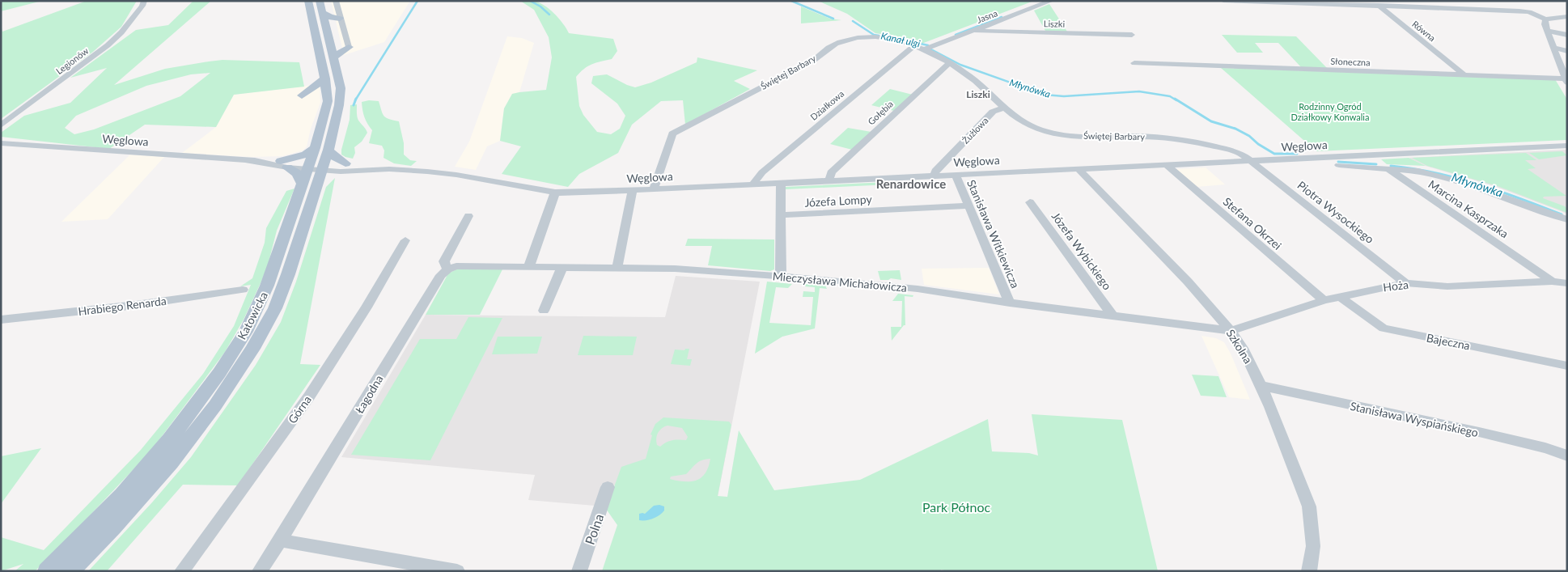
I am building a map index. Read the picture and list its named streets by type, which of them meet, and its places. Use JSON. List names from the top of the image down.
{
  "streets": {
    "main road": ["Katowicka"],
    "street": [
      "Jasna",
      "Liszki",
      "Równa",
      "Legionów",
      "Słoneczna",
      "Świętej Barbary",
      "Działkowa",
      "Gołębia",
      "Żużlowa",
      "Węglowa",
      "Józefa Lompy",
      "Marcina Kasprzaka",
      "Piotra Wysockiego",
      "Stefana Okrzei",
      "Stanisława Witkiewicza",
      "Józefa Wybickiego",
      "Mieczysława Michałowicza",
      "Hoża",
      "Hrabiego Renarda",
      "Bajeczna",
      "Szkolna",
      "Łagodna",
      "Górna",
      "Stanisława Wyspiańskiego",
      "Polna"
    ]
  },
  "crossings": [
    ["Jasna", "Liszki"],
    ["Jasna", "Świętej Barbary"],
    ["Równa", "Słoneczna"],
    ["Świętej Barbary", "Działkowa"],
    ["Świętej Barbary", "Gołębia"],
    ["Świętej Barbary", "Żużlowa"],
    ["Świętej Barbary", "Węglowa"],
    ["Świętej Barbary", "Piotra Wysockiego"],
    ["Działkowa", "Węglowa"],
    ["Gołębia", "Węglowa"],
    ["Żużlowa", "Węglowa"],
    ["Węglowa", "Marcina Kasprzaka"],
    ["Węglowa", "Piotra Wysockiego"],
    ["Węglowa", "Stefana Okrzei"],
    ["Węglowa", "Stanisława Witkiewicza"],
    ["Węglowa", "Katowicka"],
    ["Węglowa", "Szkolna"],
    ["Józefa Lompy", "Stanisława Witkiewicza"],
    ["Marcina Kasprzaka", "Hoża"],
    ["Piotra Wysockiego", "Hoża"],
    ["Stefana Okrzei", "Hoża"],
    ["Stanisława Witkiewicza", "Mieczysława Michałowicza"],
    ["Józefa Wybickiego", "Mieczysława Michałowicza"],
    ["Mieczysława Michałowicza", "Hoża"],
    ["Mieczysława Michałowicza", "Szkolna"],
    ["Mieczysława Michałowicza", "Łagodna"],
    ["Hoża", "Bajeczna"],
    ["Hoża", "Szkolna"],
    ["Szkolna", "Stanisława Wyspiańskiego"]
  ],
  "districts": ["Liszki", "Renardowice"],
  "water": ["Kanał ulgi", "Młynówka"],
  "parks": ["Rodzinny Ogród Działkowy Konwalia", "Park Północ"]
}
